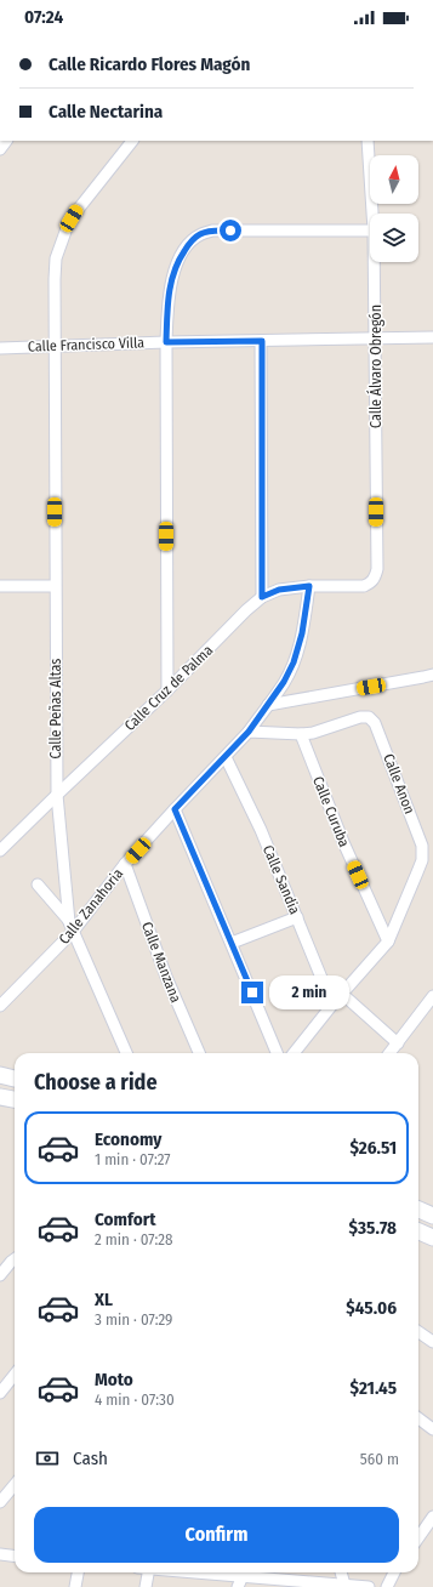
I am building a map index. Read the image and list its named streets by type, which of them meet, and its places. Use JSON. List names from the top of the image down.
{
  "streets": {
    "street": [
      "Calle Francisco Villa",
      "Calle Álvaro Obregón",
      "Calle Cruz de Palma",
      "Calle Peñas Altas",
      "Calle Anon",
      "Calle Curuba",
      "Calle Sandia",
      "Calle Zanahoria",
      "Calle Manzana"
    ]
  },
  "crossings": [
    ["Calle Francisco Villa", "Calle Álvaro Obregón"],
    ["Calle Francisco Villa", "Calle Peñas Altas"],
    ["Calle Álvaro Obregón", "Calle Cruz de Palma"],
    ["Calle Cruz de Palma", "Calle Peñas Altas"],
    ["Calle Cruz de Palma", "Calle Zanahoria"],
    ["Calle Peñas Altas", "Calle Zanahoria"],
    ["Calle Anon", "Calle Curuba"],
    ["Calle Sandia", "Calle Zanahoria"],
    ["Calle Zanahoria", "Calle Manzana"]
  ],
  "north": "top",
  "page": {
    "status": "07:24",
    "banner": ["Calle Ricardo Flores Magón", "Calle Nectarina"],
    "bubble": "2 min",
    "heading": "Choose a ride",
    "list": [
      {
        "name": "Economy",
        "note": "1 min · 07:27",
        "value": "$26.51"
      },
      {
        "name": "Comfort",
        "note": "2 min · 07:28",
        "value": "$35.78"
      },
      {
        "name": "XL",
        "note": "3 min · 07:29",
        "value": "$45.06"
      },
      {
        "name": "Moto",
        "note": "4 min · 07:30",
        "value": "$21.45"
      }
    ],
    "pay": ["Cash", "560 m"],
    "buttons": "Confirm"
  }
}
